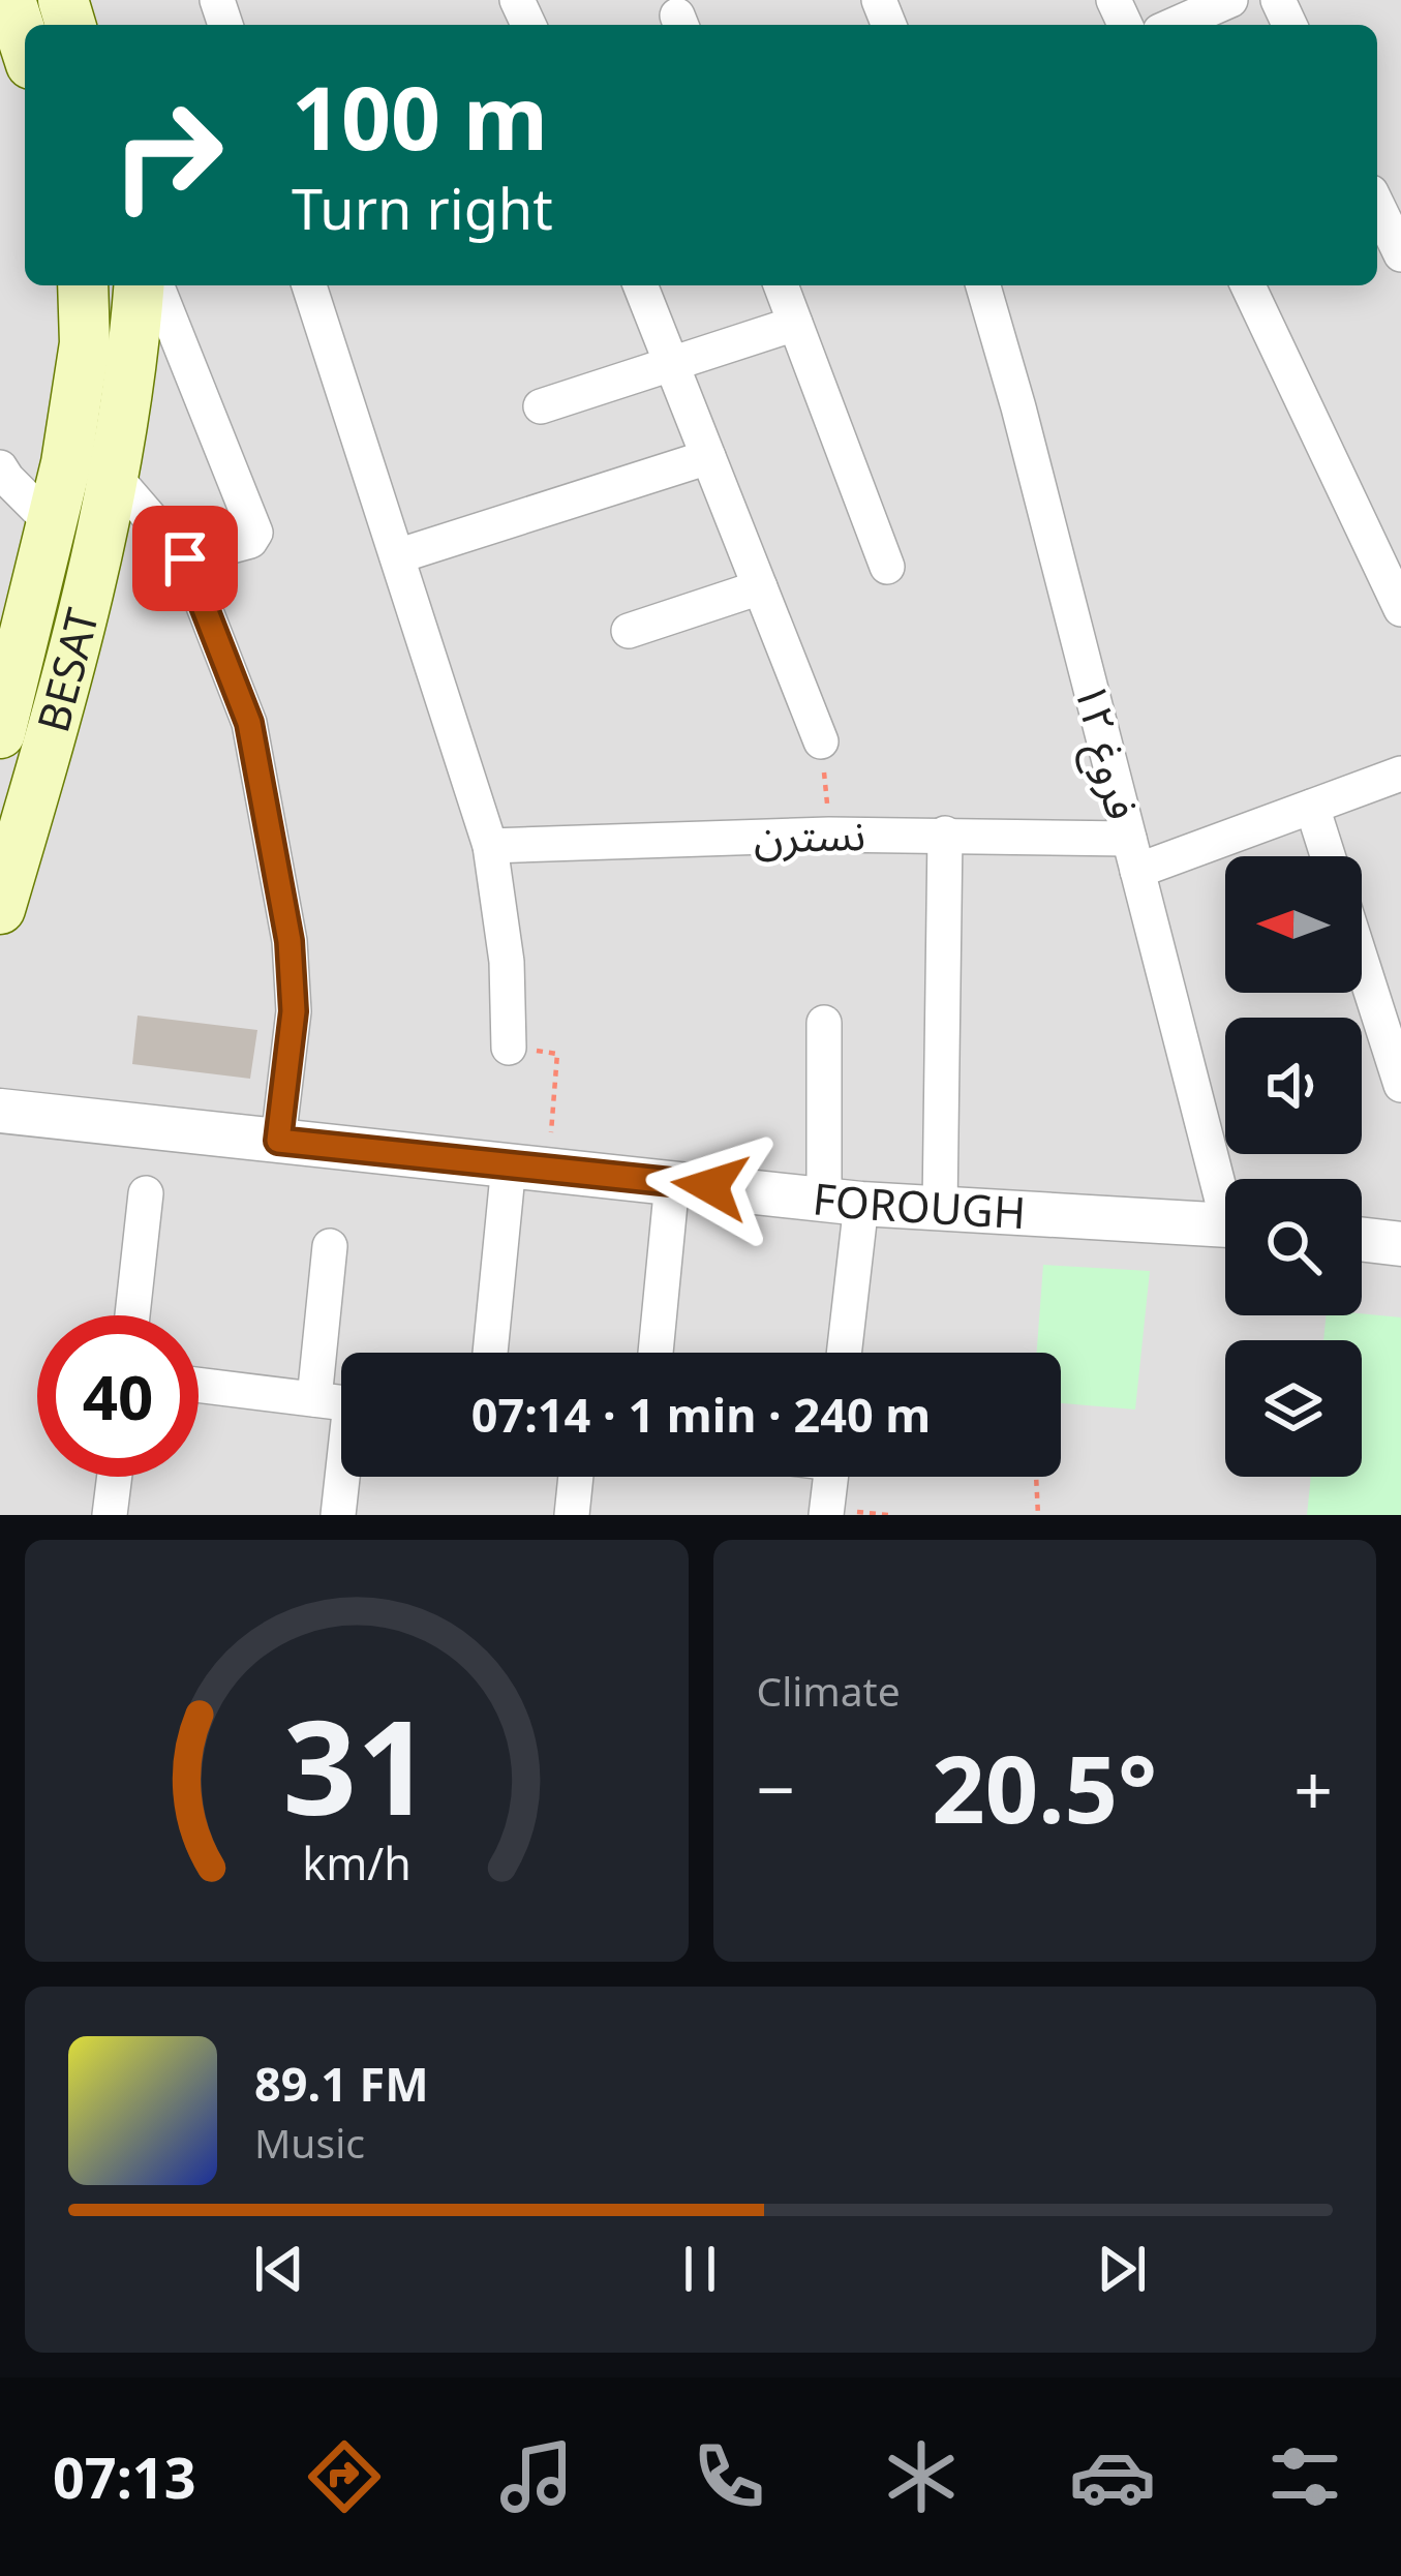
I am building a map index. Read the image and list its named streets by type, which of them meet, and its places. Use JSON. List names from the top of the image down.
{
  "streets": {
    "main road": ["BESAT"],
    "street": ["فروغ ۱۲", "نسترن", "FOROUGH"]
  },
  "crossings": [
    ["فروغ ۱۲", "نسترن"]
  ],
  "north": "left",
  "page": {
    "turn": ["100 m", "Turn right"],
    "limit": "40",
    "trip": "07:14 · 1 min · 240 m",
    "tile": "Climate",
    "heat": ["−", "20.5°", "+"],
    "song": ["89.1 FM", "Music"],
    "tabs": "07:13",
    "gauge": ["31", "km/h"]
  }
}
